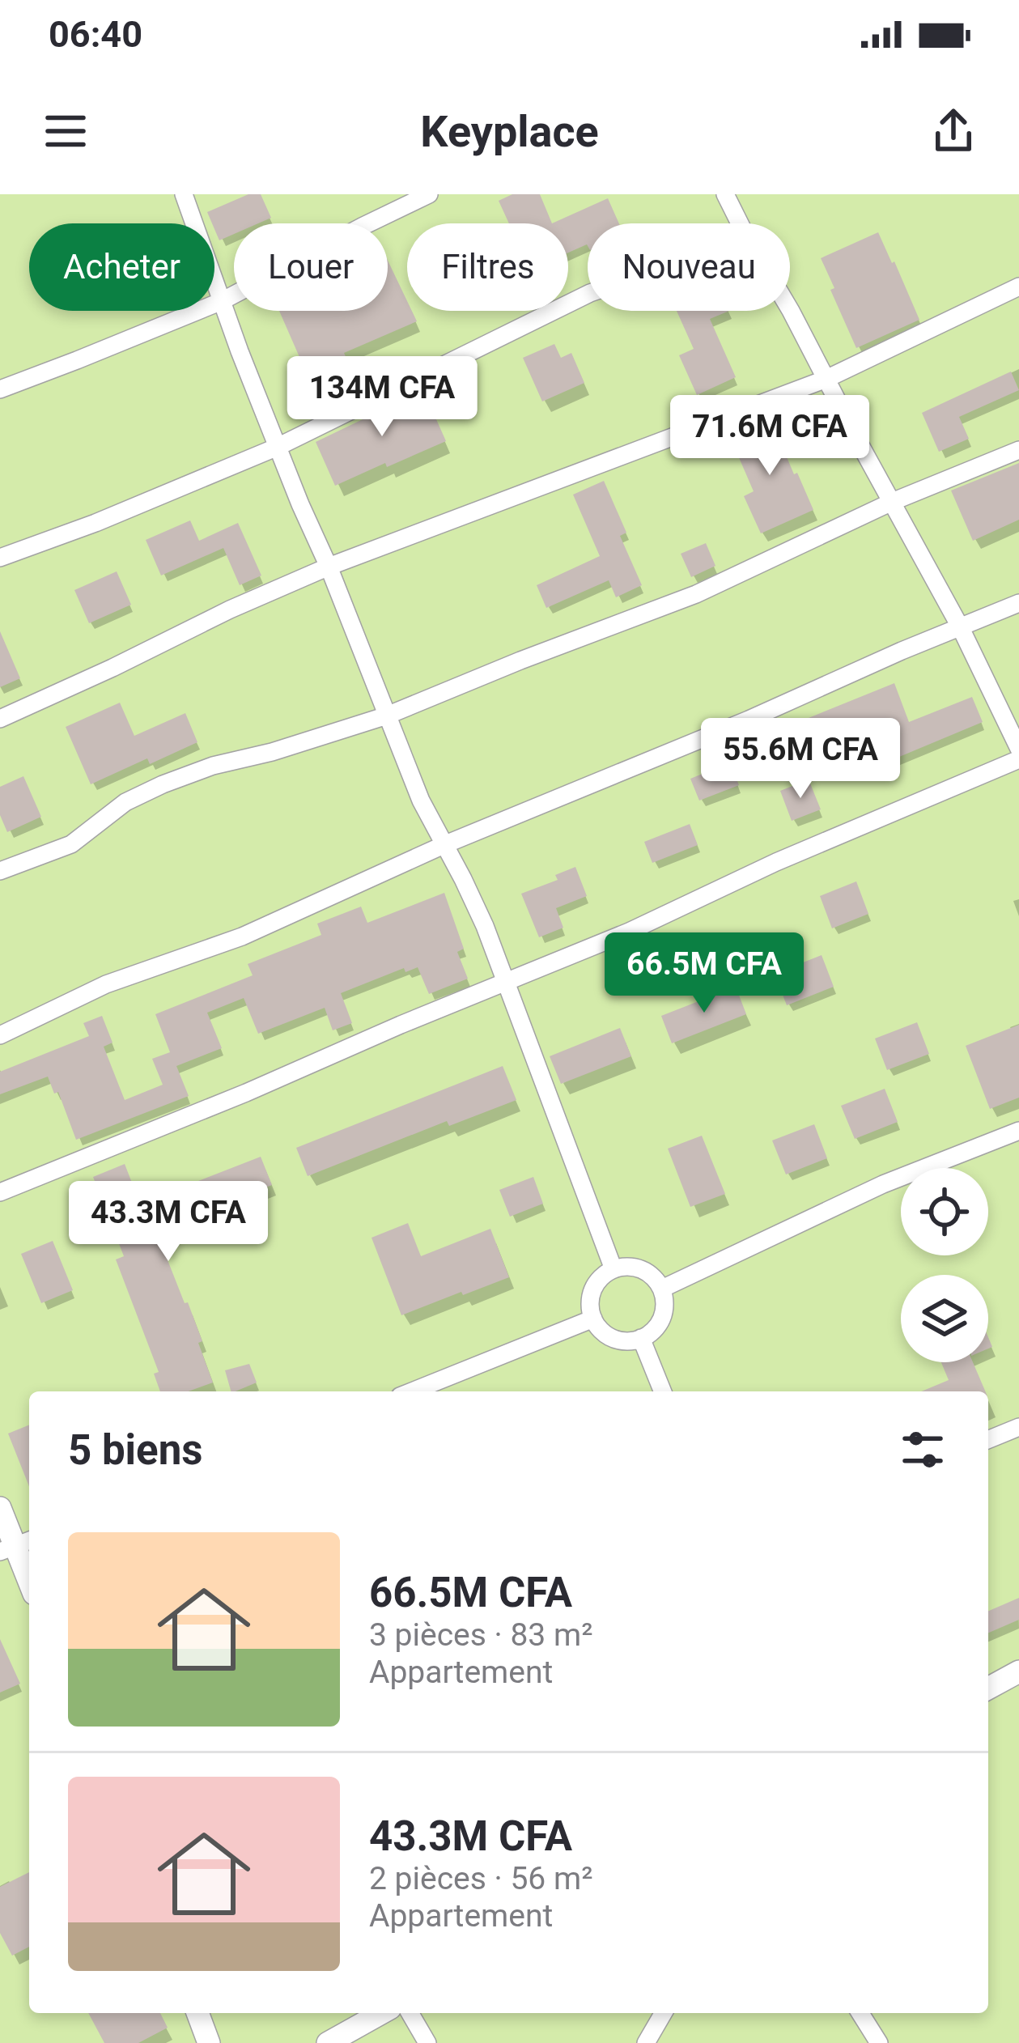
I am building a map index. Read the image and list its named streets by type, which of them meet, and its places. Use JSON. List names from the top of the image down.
{
  "page": {
    "status": "06:40",
    "header": "Keyplace",
    "chip": [
      "Acheter",
      "Louer",
      "Filtres",
      "Nouveau"
    ],
    "price": [
      "134M CFA",
      "71.6M CFA",
      "55.6M CFA",
      "66.5M CFA",
      "43.3M CFA"
    ],
    "heading": "5 biens",
    "list": [
      {
        "name": "66.5M CFA",
        "note": "3 pièces · 83 m² · Appartement"
      },
      {
        "name": "43.3M CFA",
        "note": "2 pièces · 56 m² · Appartement"
      }
    ]
  }
}
